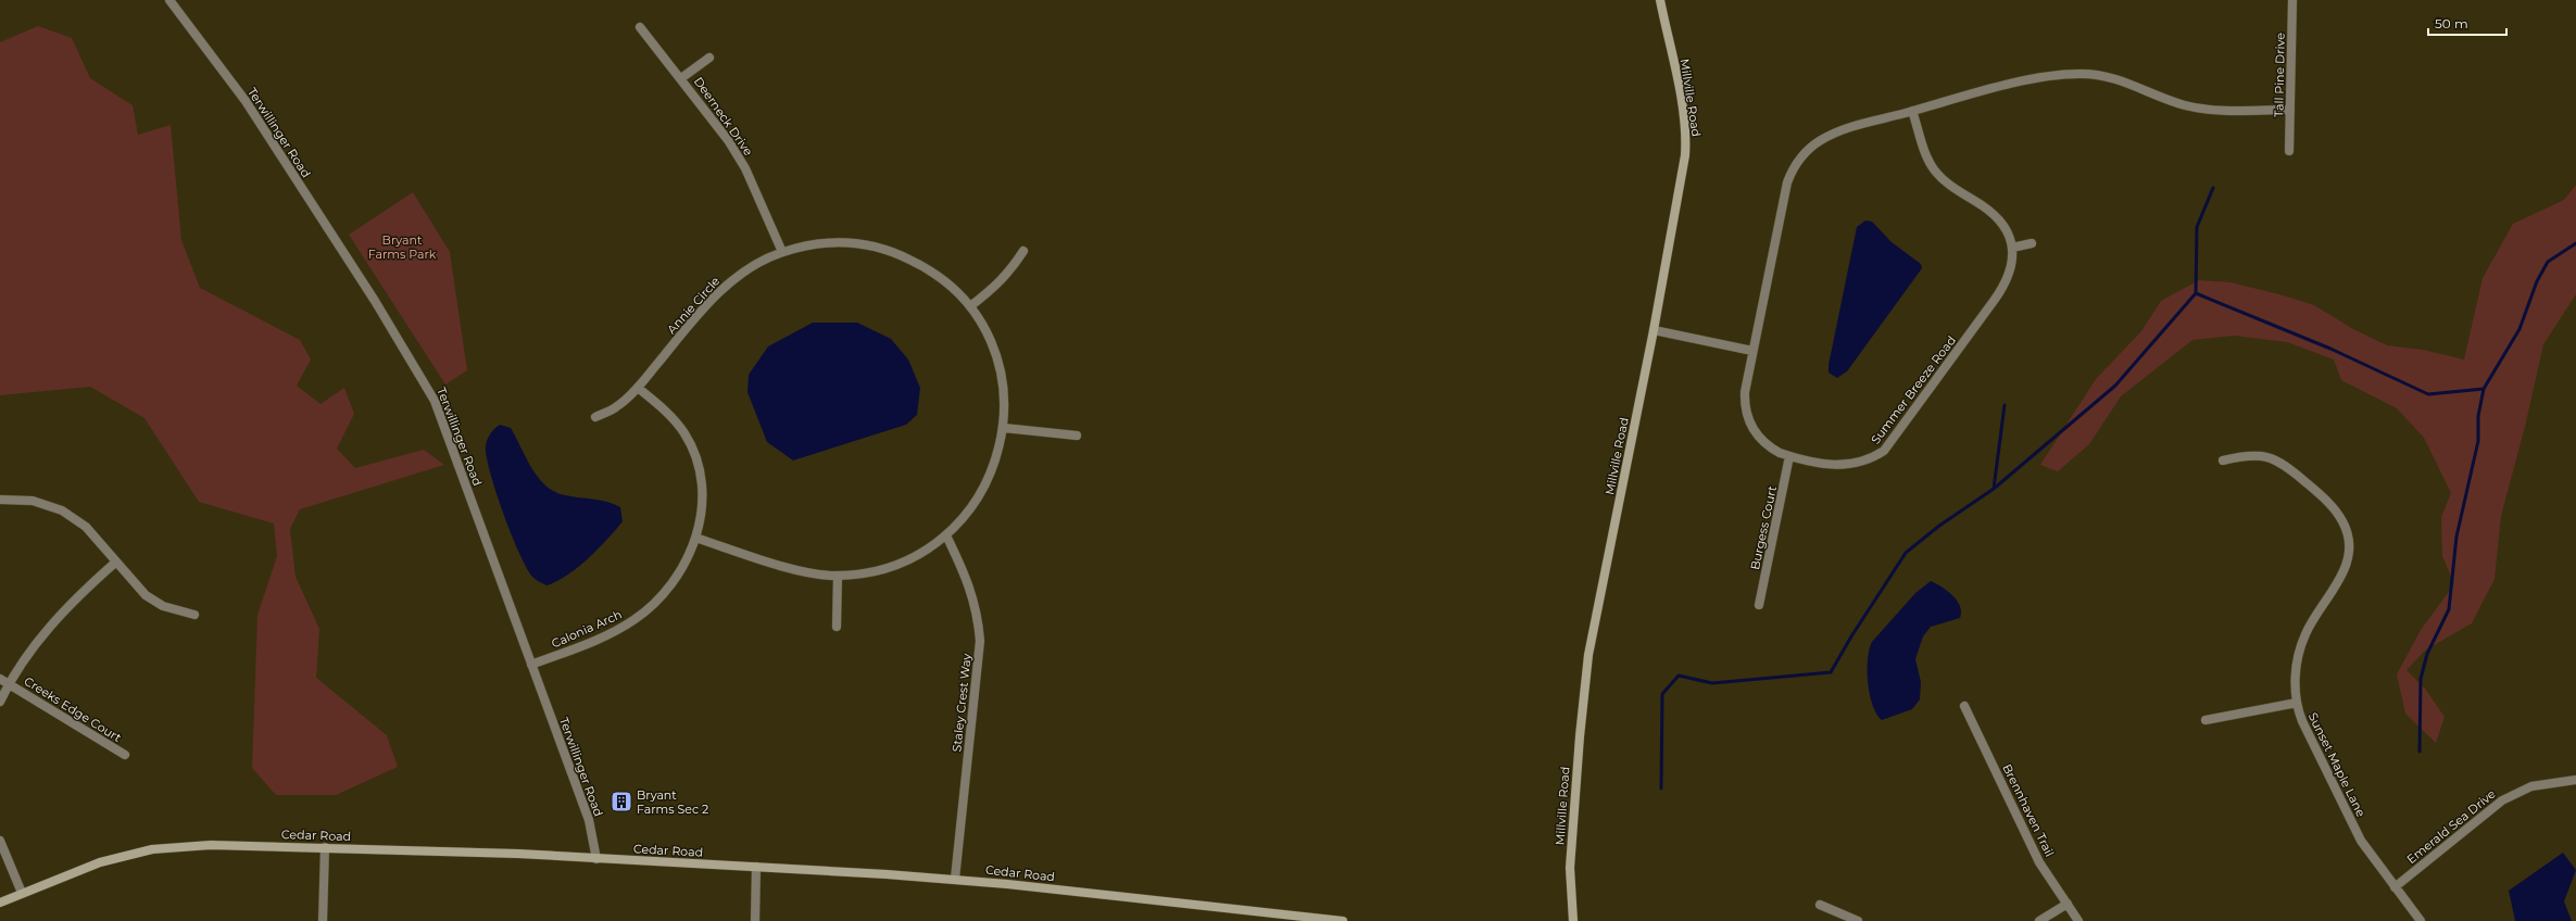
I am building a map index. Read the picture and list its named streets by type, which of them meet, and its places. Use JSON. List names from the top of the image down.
{
  "streets": {
    "street": [
      "Tall Pine Drive",
      "Millville Road",
      "Deerneck Drive",
      "Terwillinger Road",
      "Annie Circle",
      "Summer Breeze Road",
      "Burgess Court",
      "Calonia Arch",
      "Staley Crest Way",
      "Creeks Edge Court",
      "Sunset Maple Lane",
      "Brennhaven Trail",
      "Emerald Sea Drive",
      "Cedar Road"
    ]
  },
  "crossings": [
    ["Tall Pine Drive", "Summer Breeze Road"],
    ["Deerneck Drive", "Annie Circle"],
    ["Terwillinger Road", "Calonia Arch"],
    ["Terwillinger Road", "Cedar Road"],
    ["Annie Circle", "Calonia Arch"],
    ["Annie Circle", "Staley Crest Way"],
    ["Summer Breeze Road", "Burgess Court"],
    ["Staley Crest Way", "Cedar Road"],
    ["Sunset Maple Lane", "Emerald Sea Drive"]
  ],
  "parks": ["Bryant Farms Park"],
  "places": {
    "building": ["Bryant Farms Sec 2"]
  },
  "scale_bar": "50 m"
}
